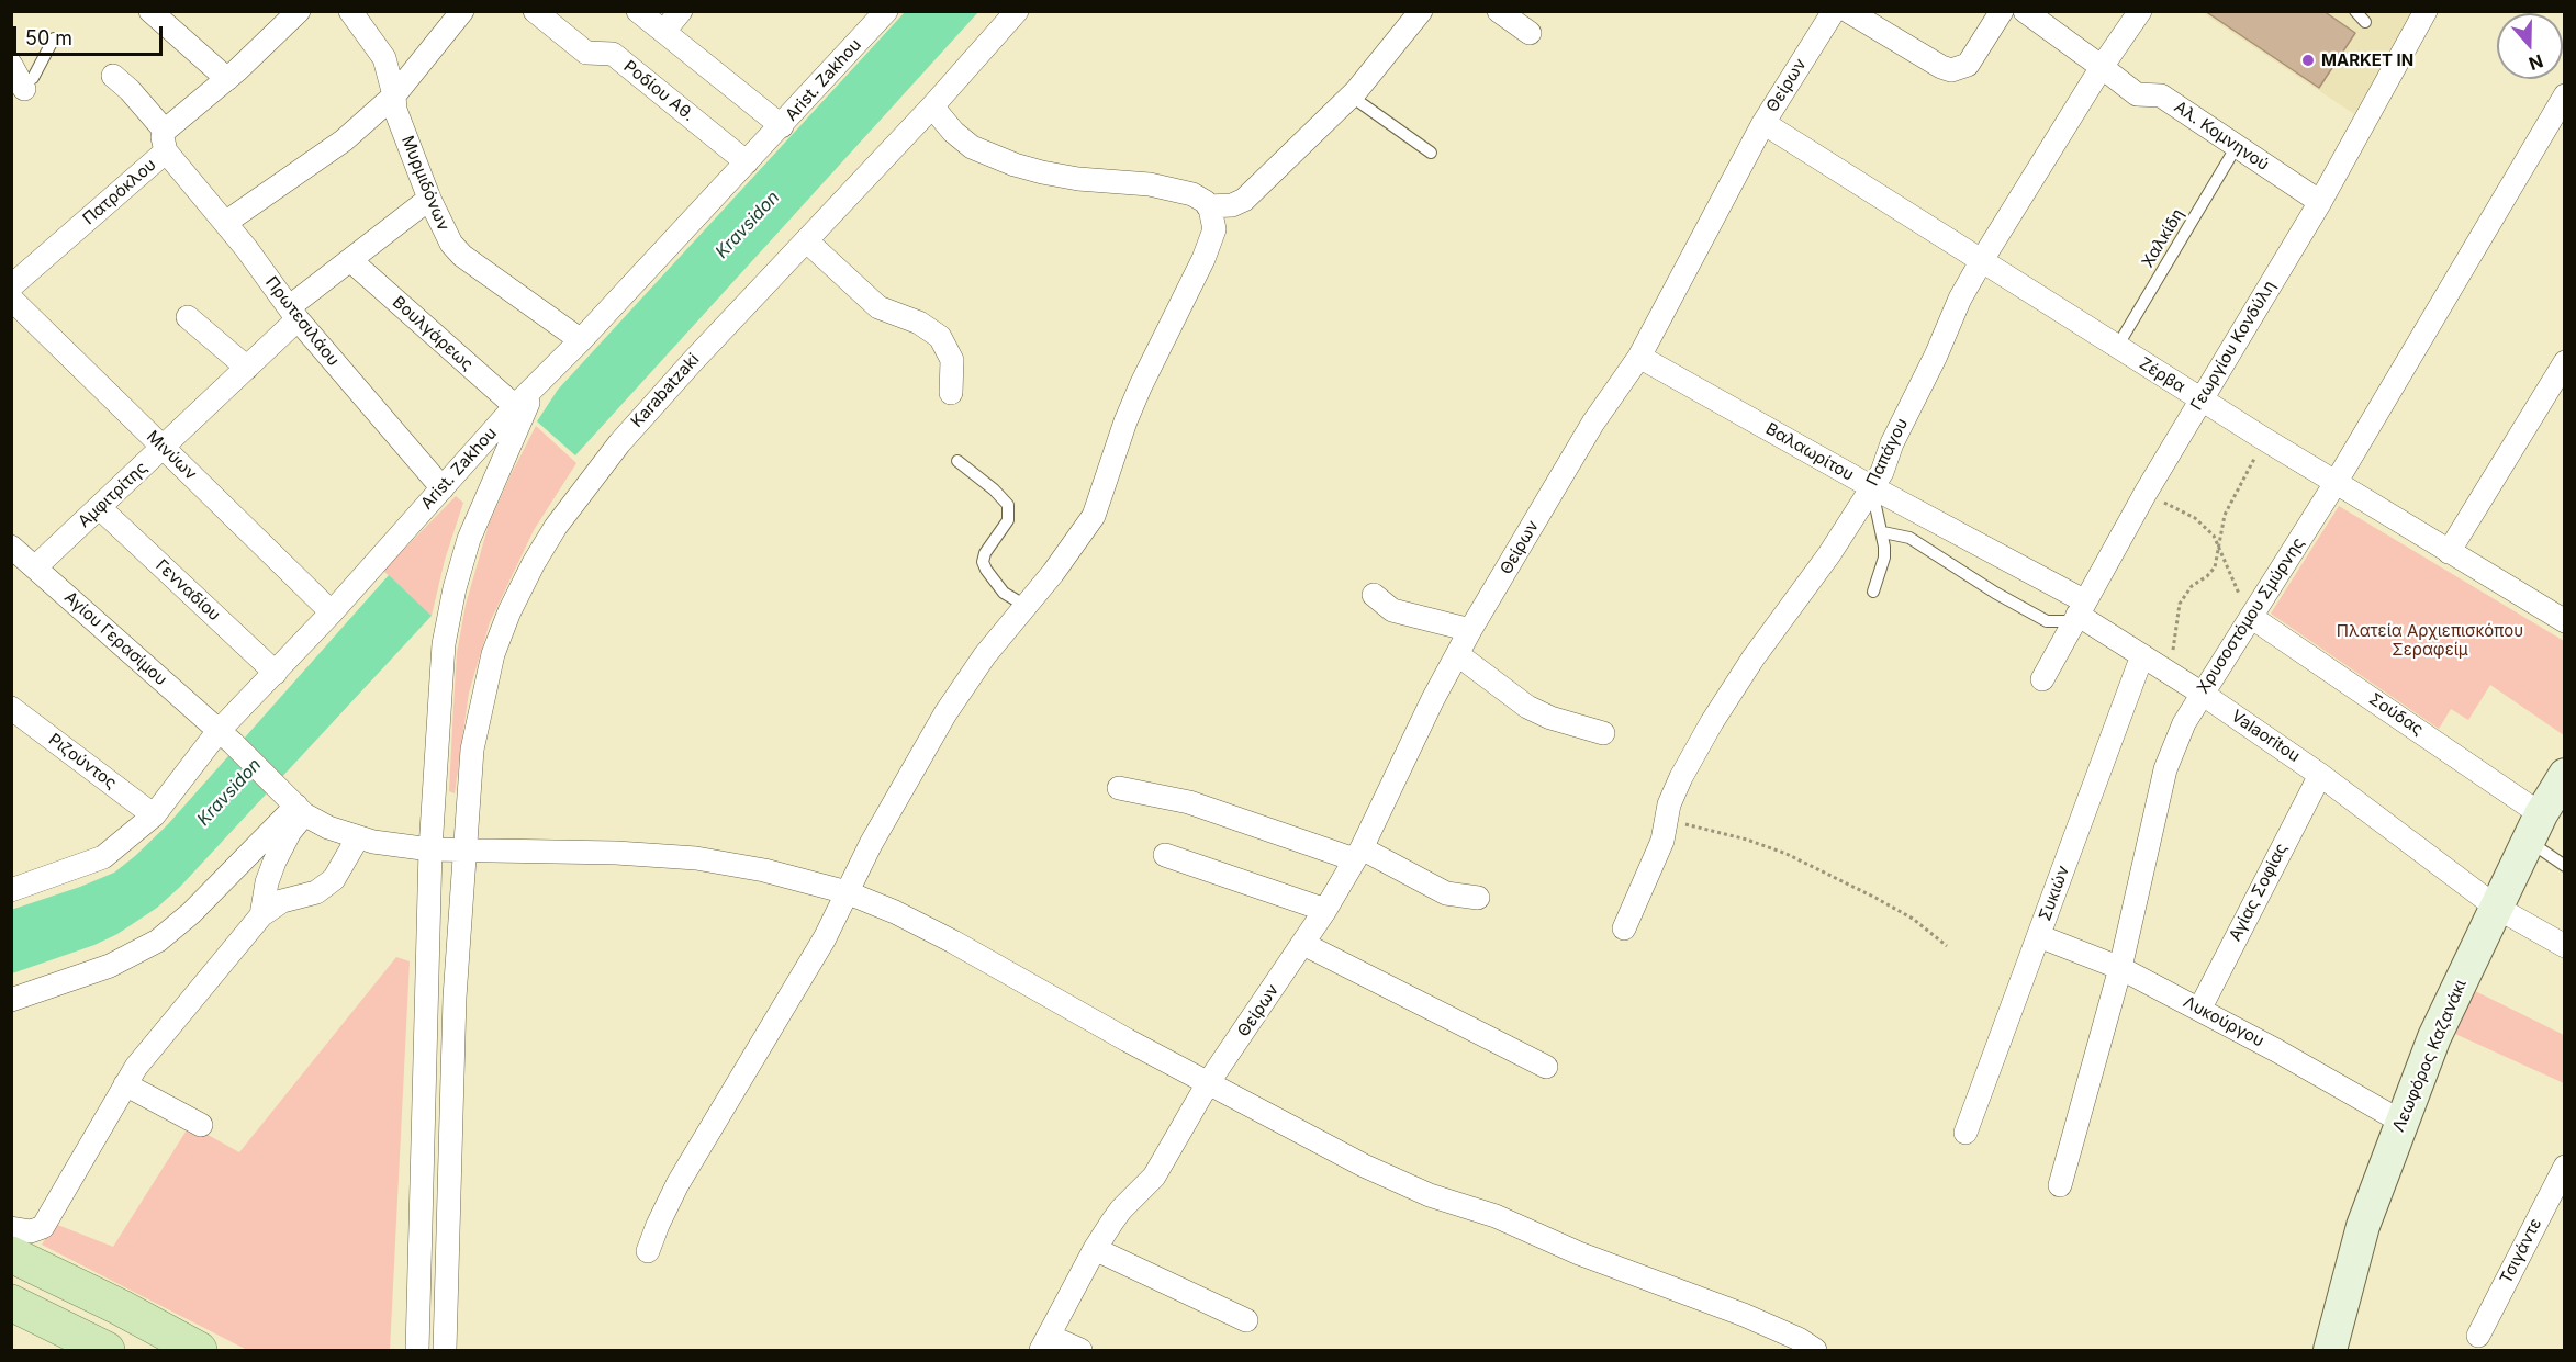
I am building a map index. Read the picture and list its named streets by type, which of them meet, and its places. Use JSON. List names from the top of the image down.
{
  "streets": {
    "street": [
      "Arist. Zakhou",
      "Θείρων",
      "Ροδίου Αθ.",
      "Αλ. Κομνηνού",
      "Μυρμιδόνων",
      "Πατρόκλου",
      "Πρωτεσιλάου",
      "Βουλγάρεως",
      "Γεωργίου Κονδύλη",
      "Ζέρβα",
      "Karabatzaki",
      "Βαλαωρίτου",
      "Παπάγου",
      "Μινύων",
      "Αμφιτρίτης",
      "Γενναδίου",
      "Χρυσοστόμου Σμύρνης",
      "Αγίου Γερασίμου",
      "Σούδας",
      "Valaoritou",
      "Ριζούντος",
      "Αγίας Σοφίας",
      "Συκιών",
      "Λυκούργου",
      "Λεωφόρος Καζανάκι",
      "Τσιγάντε"
    ],
    "lane": ["Χαλκίδη"]
  },
  "crossings": [
    ["Arist. Zakhou", "Ροδίου Αθ."],
    ["Arist. Zakhou", "Μυρμιδόνων"],
    ["Arist. Zakhou", "Πρωτεσιλάου"],
    ["Arist. Zakhou", "Βουλγάρεως"],
    ["Arist. Zakhou", "Μινύων"],
    ["Arist. Zakhou", "Γενναδίου"],
    ["Arist. Zakhou", "Αγίου Γερασίμου"],
    ["Arist. Zakhou", "Ριζούντος"],
    ["Θείρων", "Ζέρβα"],
    ["Θείρων", "Βαλαωρίτου"],
    ["Θείρων", "Αγίου Γερασίμου"],
    ["Αλ. Κομνηνού", "Χαλκίδη"],
    ["Αλ. Κομνηνού", "Γεωργίου Κονδύλη"],
    ["Αλ. Κομνηνού", "Παπάγου"],
    ["Μυρμιδόνων", "Αμφιτρίτης"],
    ["Πατρόκλου", "Πρωτεσιλάου"],
    ["Χαλκίδη", "Ζέρβα"],
    ["Πρωτεσιλάου", "Αμφιτρίτης"],
    ["Βουλγάρεως", "Αμφιτρίτης"],
    ["Γεωργίου Κονδύλη", "Ζέρβα"],
    ["Γεωργίου Κονδύλη", "Βαλαωρίτου"],
    ["Γεωργίου Κονδύλη", "Valaoritou"],
    ["Ζέρβα", "Παπάγου"],
    ["Ζέρβα", "Χρυσοστόμου Σμύρνης"],
    ["Karabatzaki", "Αγίου Γερασίμου"],
    ["Βαλαωρίτου", "Παπάγου"],
    ["Βαλαωρίτου", "Valaoritou"],
    ["Μινύων", "Αμφιτρίτης"],
    ["Αμφιτρίτης", "Γενναδίου"],
    ["Αμφιτρίτης", "Αγίου Γερασίμου"],
    ["Χρυσοστόμου Σμύρνης", "Σούδας"],
    ["Χρυσοστόμου Σμύρνης", "Valaoritou"],
    ["Χρυσοστόμου Σμύρνης", "Λυκούργου"],
    ["Σούδας", "Λεωφόρος Καζανάκι"],
    ["Valaoritou", "Αγίας Σοφίας"],
    ["Valaoritou", "Συκιών"],
    ["Valaoritou", "Λεωφόρος Καζανάκι"],
    ["Αγίας Σοφίας", "Λυκούργου"],
    ["Συκιών", "Λυκούργου"],
    ["Λυκούργου", "Λεωφόρος Καζανάκι"]
  ],
  "water": ["Kravsidon"],
  "parks": ["Πλατεία Αρχιεπισκόπου Σεραφείμ"],
  "places": ["MARKET IN"],
  "scale_bar": "50 m",
  "north": "bottom"
}
